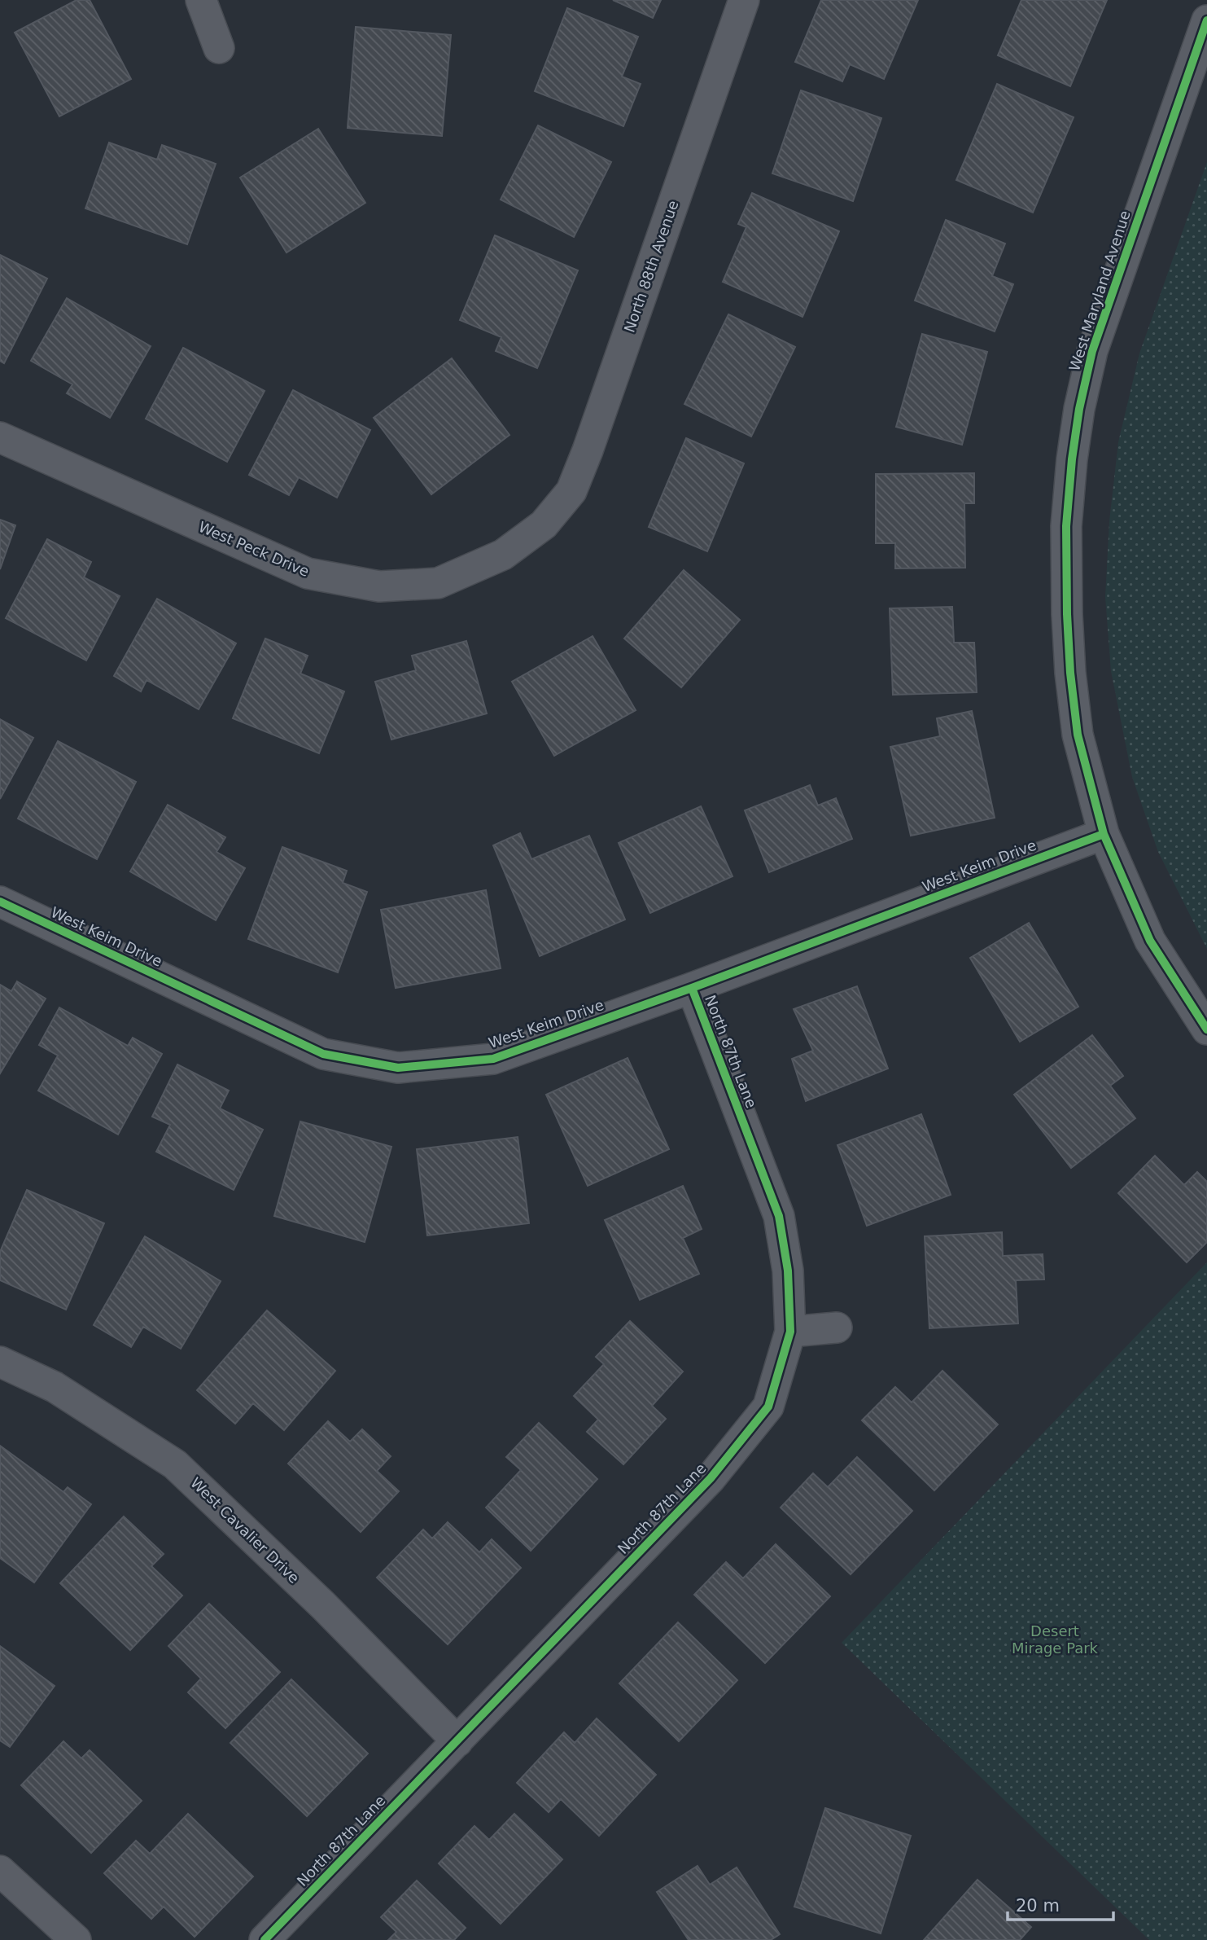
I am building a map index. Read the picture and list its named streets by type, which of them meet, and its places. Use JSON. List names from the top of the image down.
{
  "streets": {
    "street": [
      "North 88th Avenue",
      "West Maryland Avenue",
      "West Peck Drive",
      "West Keim Drive",
      "North 87th Lane",
      "West Cavalier Drive"
    ]
  },
  "crossings": [
    ["North 88th Avenue", "West Peck Drive"],
    ["West Maryland Avenue", "West Keim Drive"],
    ["West Keim Drive", "North 87th Lane"],
    ["North 87th Lane", "West Cavalier Drive"]
  ],
  "parks": ["Desert Mirage Park"],
  "scale_bar": "20 m"
}
